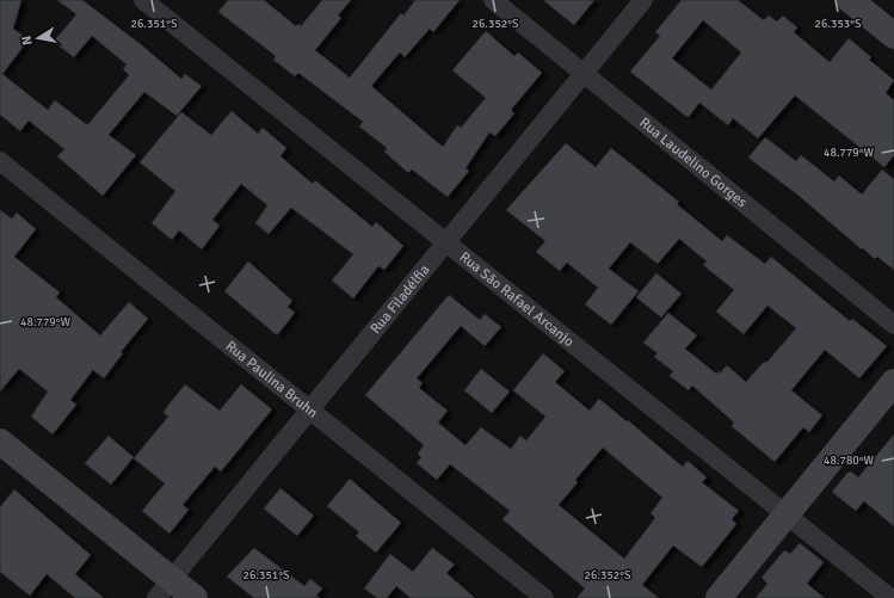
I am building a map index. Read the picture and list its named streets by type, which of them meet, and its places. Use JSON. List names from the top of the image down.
{
  "streets": {
    "street": [
      "Rua Laudelino Gorges",
      "Rua São Rafael Arcanjo",
      "Rua Filadélfia",
      "Rua Paulina Bruhn"
    ]
  },
  "crossings": [
    ["Rua Laudelino Gorges", "Rua Filadélfia"],
    ["Rua São Rafael Arcanjo", "Rua Filadélfia"],
    ["Rua Filadélfia", "Rua Paulina Bruhn"]
  ],
  "north": "left",
  "coordinates": [
    "26.351°S",
    "26.352°S",
    "26.353°S",
    "48.779°W",
    "48.780°W"
  ]
}
